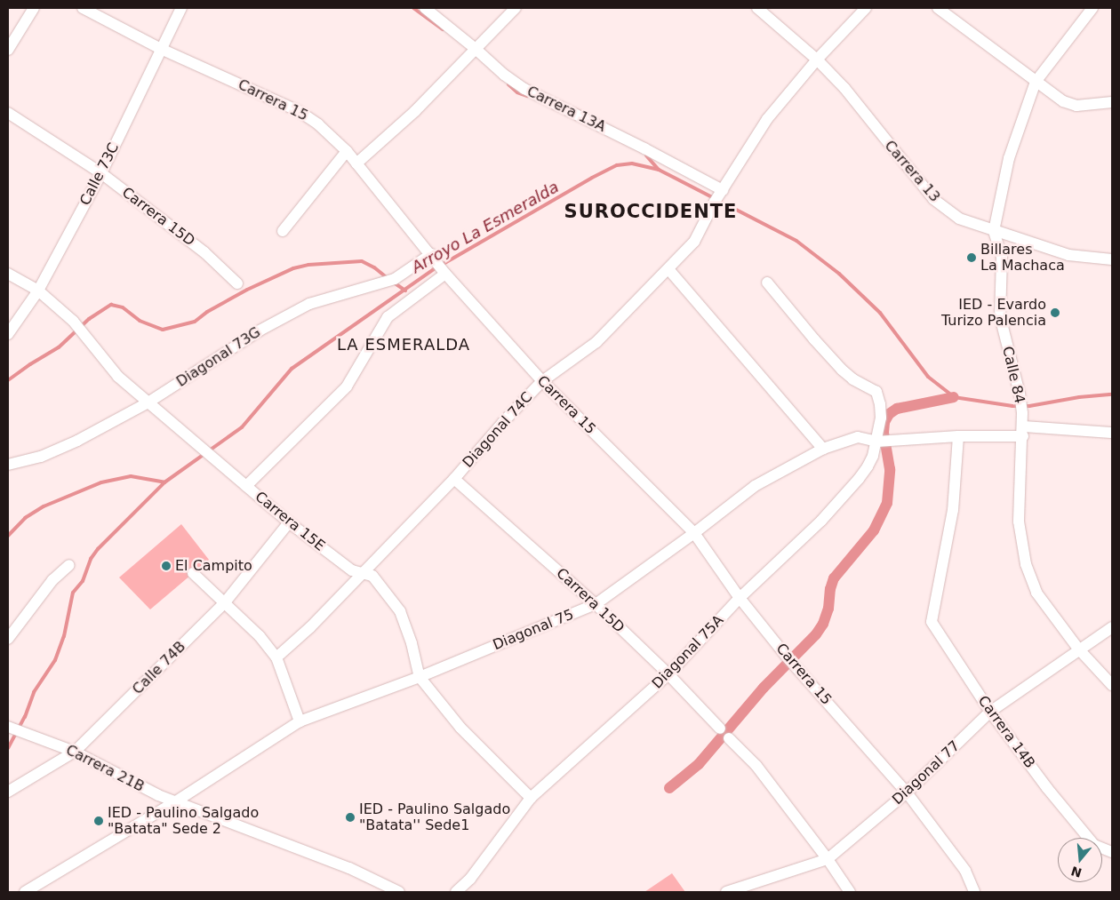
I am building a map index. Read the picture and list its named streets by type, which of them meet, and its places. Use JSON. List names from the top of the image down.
{
  "streets": {
    "street": [
      "Carrera 15",
      "Carrera 13A",
      "Carrera 13",
      "Calle 73C",
      "Carrera 15D",
      "Diagonal 73G",
      "Calle 84",
      "Diagonal 74C",
      "Carrera 15E",
      "Diagonal 75",
      "Diagonal 75A",
      "Calle 74B",
      "Carrera 14B",
      "Carrera 21B",
      "Diagonal 77"
    ]
  },
  "crossings": [
    ["Carrera 15", "Calle 73C"],
    ["Carrera 15", "Diagonal 73G"],
    ["Carrera 15", "Diagonal 74C"],
    ["Carrera 15", "Diagonal 75"],
    ["Carrera 15", "Diagonal 75A"],
    ["Carrera 15", "Diagonal 77"],
    ["Carrera 13A", "Diagonal 74C"],
    ["Carrera 13", "Calle 84"],
    ["Carrera 13", "Diagonal 74C"],
    ["Calle 73C", "Carrera 15D"],
    ["Calle 73C", "Carrera 15E"],
    ["Carrera 15D", "Diagonal 74C"],
    ["Carrera 15D", "Diagonal 75"],
    ["Carrera 15D", "Diagonal 75A"],
    ["Diagonal 73G", "Carrera 15E"],
    ["Calle 84", "Diagonal 75"],
    ["Calle 84", "Diagonal 77"],
    ["Diagonal 74C", "Carrera 15E"],
    ["Carrera 15E", "Diagonal 75"],
    ["Carrera 15E", "Diagonal 75A"],
    ["Carrera 15E", "Calle 74B"],
    ["Diagonal 75", "Diagonal 75A"],
    ["Diagonal 75", "Carrera 14B"],
    ["Diagonal 75", "Carrera 21B"],
    ["Calle 74B", "Carrera 21B"],
    ["Carrera 14B", "Diagonal 77"]
  ],
  "districts": ["SUROCCIDENTE", "LA ESMERALDA"],
  "water": ["Arroyo La Esmeralda"],
  "places": [
    "Billares La Machaca",
    "IED - Evardo Turizo Palencia",
    "El Campito",
    "IED - Paulino Salgado \"Batata'' Sede1",
    "IED - Paulino Salgado \"Batata\" Sede 2"
  ],
  "north": "bottom"
}
